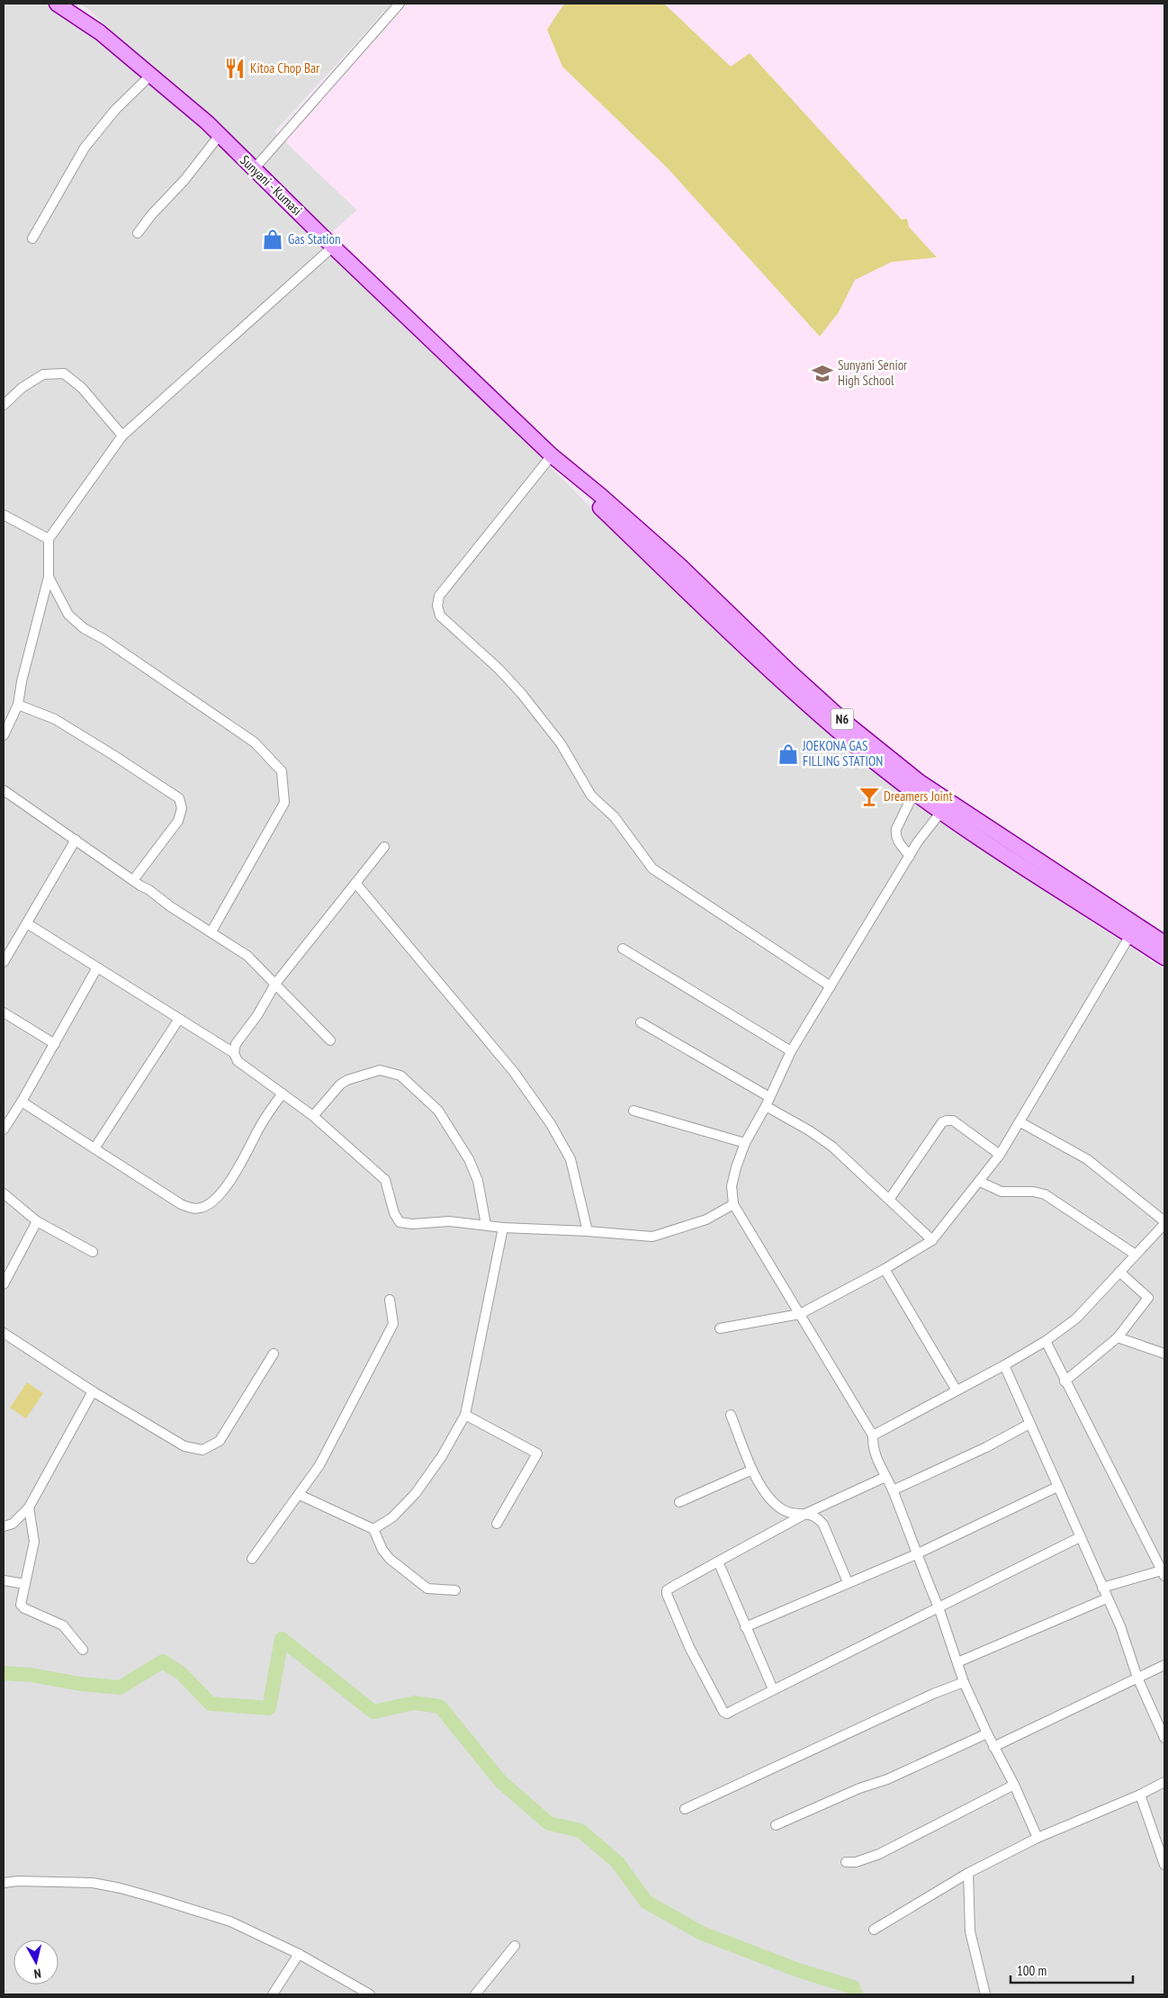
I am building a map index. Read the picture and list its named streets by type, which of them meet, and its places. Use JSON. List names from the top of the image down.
{
  "streets": {
    "main road": ["Sunyani - Kumasi", "N6"]
  },
  "crossings": [
    ["Sunyani - Kumasi", "N6"]
  ],
  "places": {
    "restaurant": ["Kitoa Chop Bar"],
    "shop": ["Gas Station", "JOEKONA GAS FILLING STATION"],
    "school or university": ["Sunyani Senior High School"],
    "bar": ["Dreamers Joint"]
  },
  "scale_bar": "100 m",
  "north": "bottom"
}
